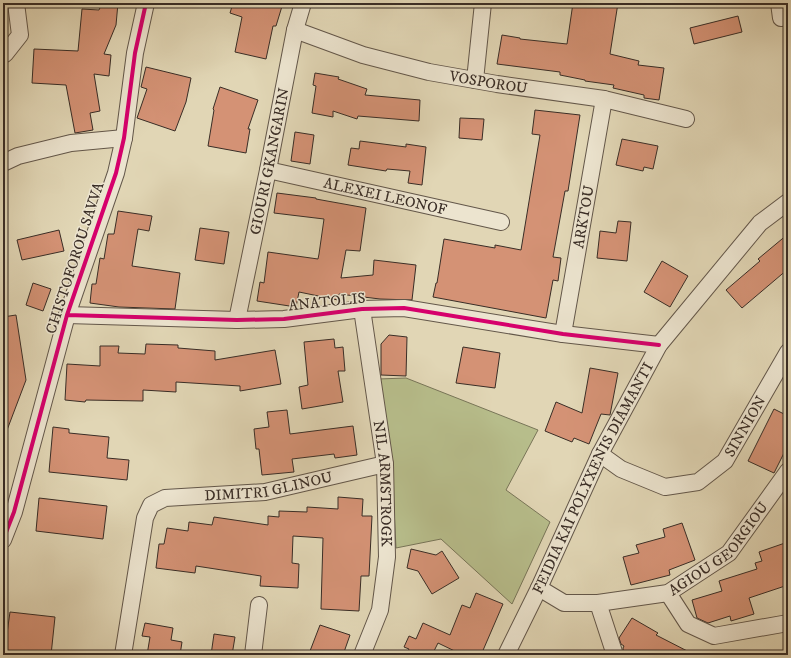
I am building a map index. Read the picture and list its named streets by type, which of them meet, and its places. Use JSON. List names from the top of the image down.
{
  "streets": {
    "street": [
      "VOSPOROU",
      "GIOURI GKANGARIN",
      "ALEXEI LEONOF",
      "ARKTOU",
      "CHISTOFOROU SAVVA",
      "ANATOLIS",
      "SINNION",
      "FEIDIA KAI POLYXENIS DIAMANTI",
      "NIL ARMSTROGK",
      "DIMITRI GLINOU",
      "AGIOU GEORGIOU"
    ]
  },
  "crossings": [
    ["VOSPOROU", "GIOURI GKANGARIN"],
    ["VOSPOROU", "ARKTOU"],
    ["GIOURI GKANGARIN", "ALEXEI LEONOF"],
    ["GIOURI GKANGARIN", "ANATOLIS"],
    ["ARKTOU", "ANATOLIS"],
    ["CHISTOFOROU SAVVA", "ANATOLIS"],
    ["ANATOLIS", "FEIDIA KAI POLYXENIS DIAMANTI"],
    ["ANATOLIS", "NIL ARMSTROGK"],
    ["SINNION", "FEIDIA KAI POLYXENIS DIAMANTI"],
    ["FEIDIA KAI POLYXENIS DIAMANTI", "AGIOU GEORGIOU"],
    ["NIL ARMSTROGK", "DIMITRI GLINOU"]
  ]
}
